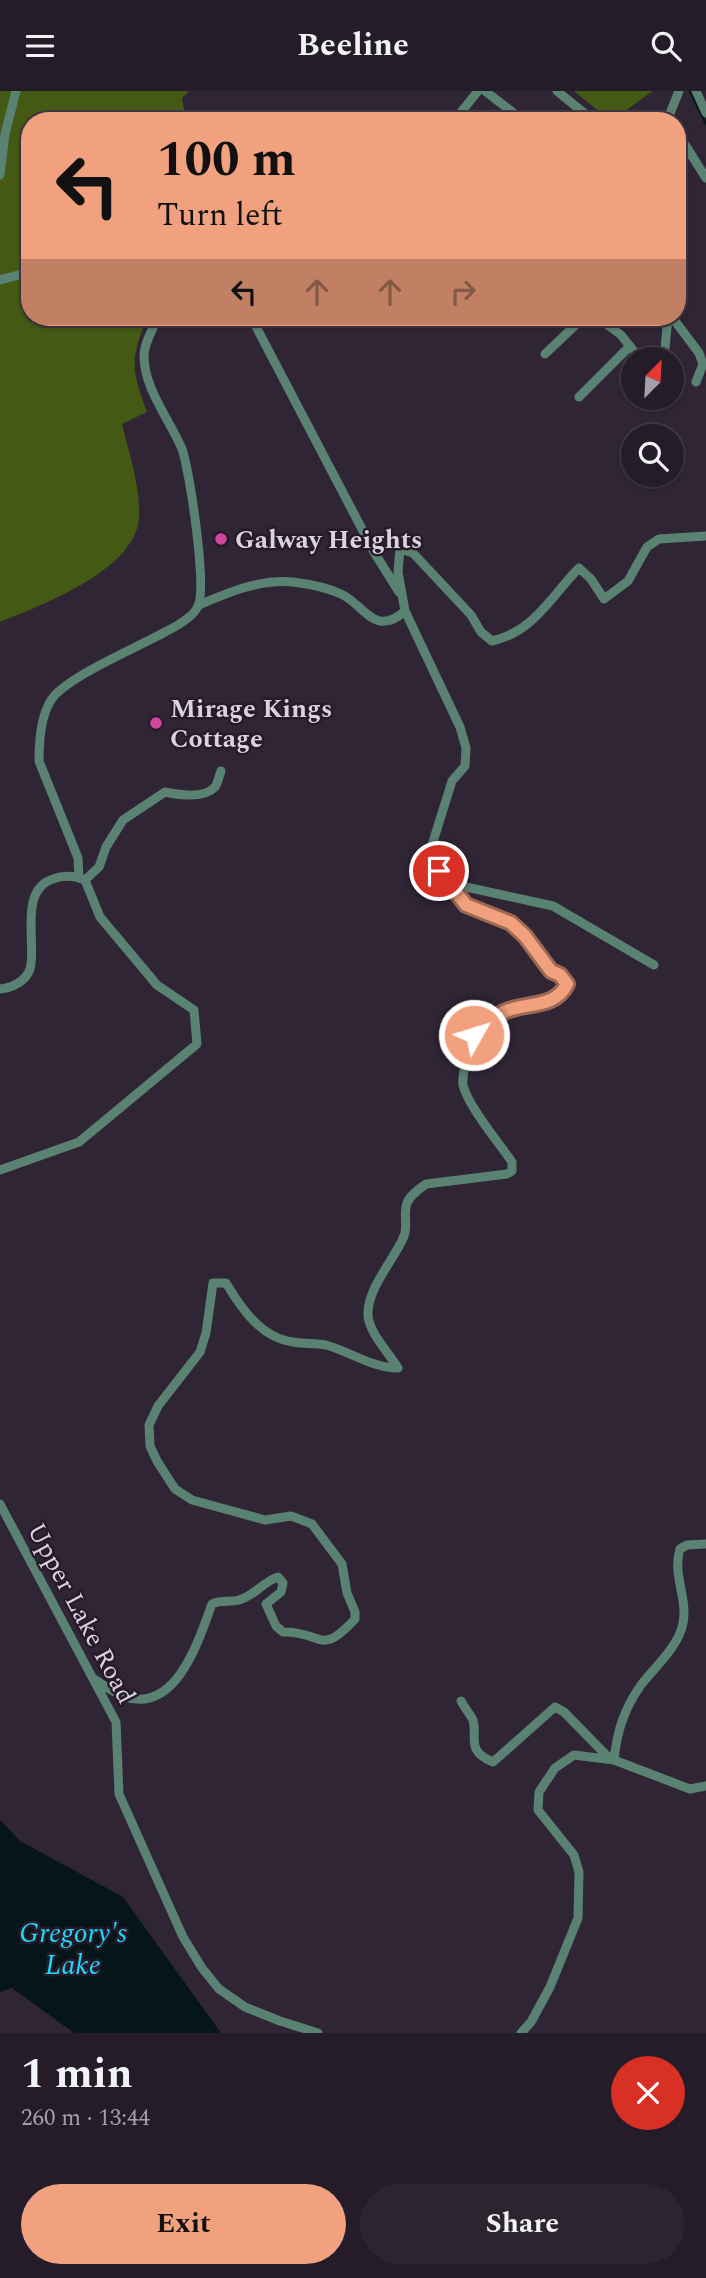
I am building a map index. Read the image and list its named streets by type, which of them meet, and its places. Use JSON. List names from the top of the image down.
{
  "streets": {
    "street": ["Upper Lake Road"]
  },
  "water": ["Gregory's Lake"],
  "places": ["Galway Heights", "Mirage Kings Cottage"],
  "north": "top right",
  "page": {
    "header": "Beeline",
    "turn": ["100 m", "Turn left"],
    "heading": ["1 min", "260 m · 13:44"],
    "buttons": ["Exit", "Share"]
  }
}
